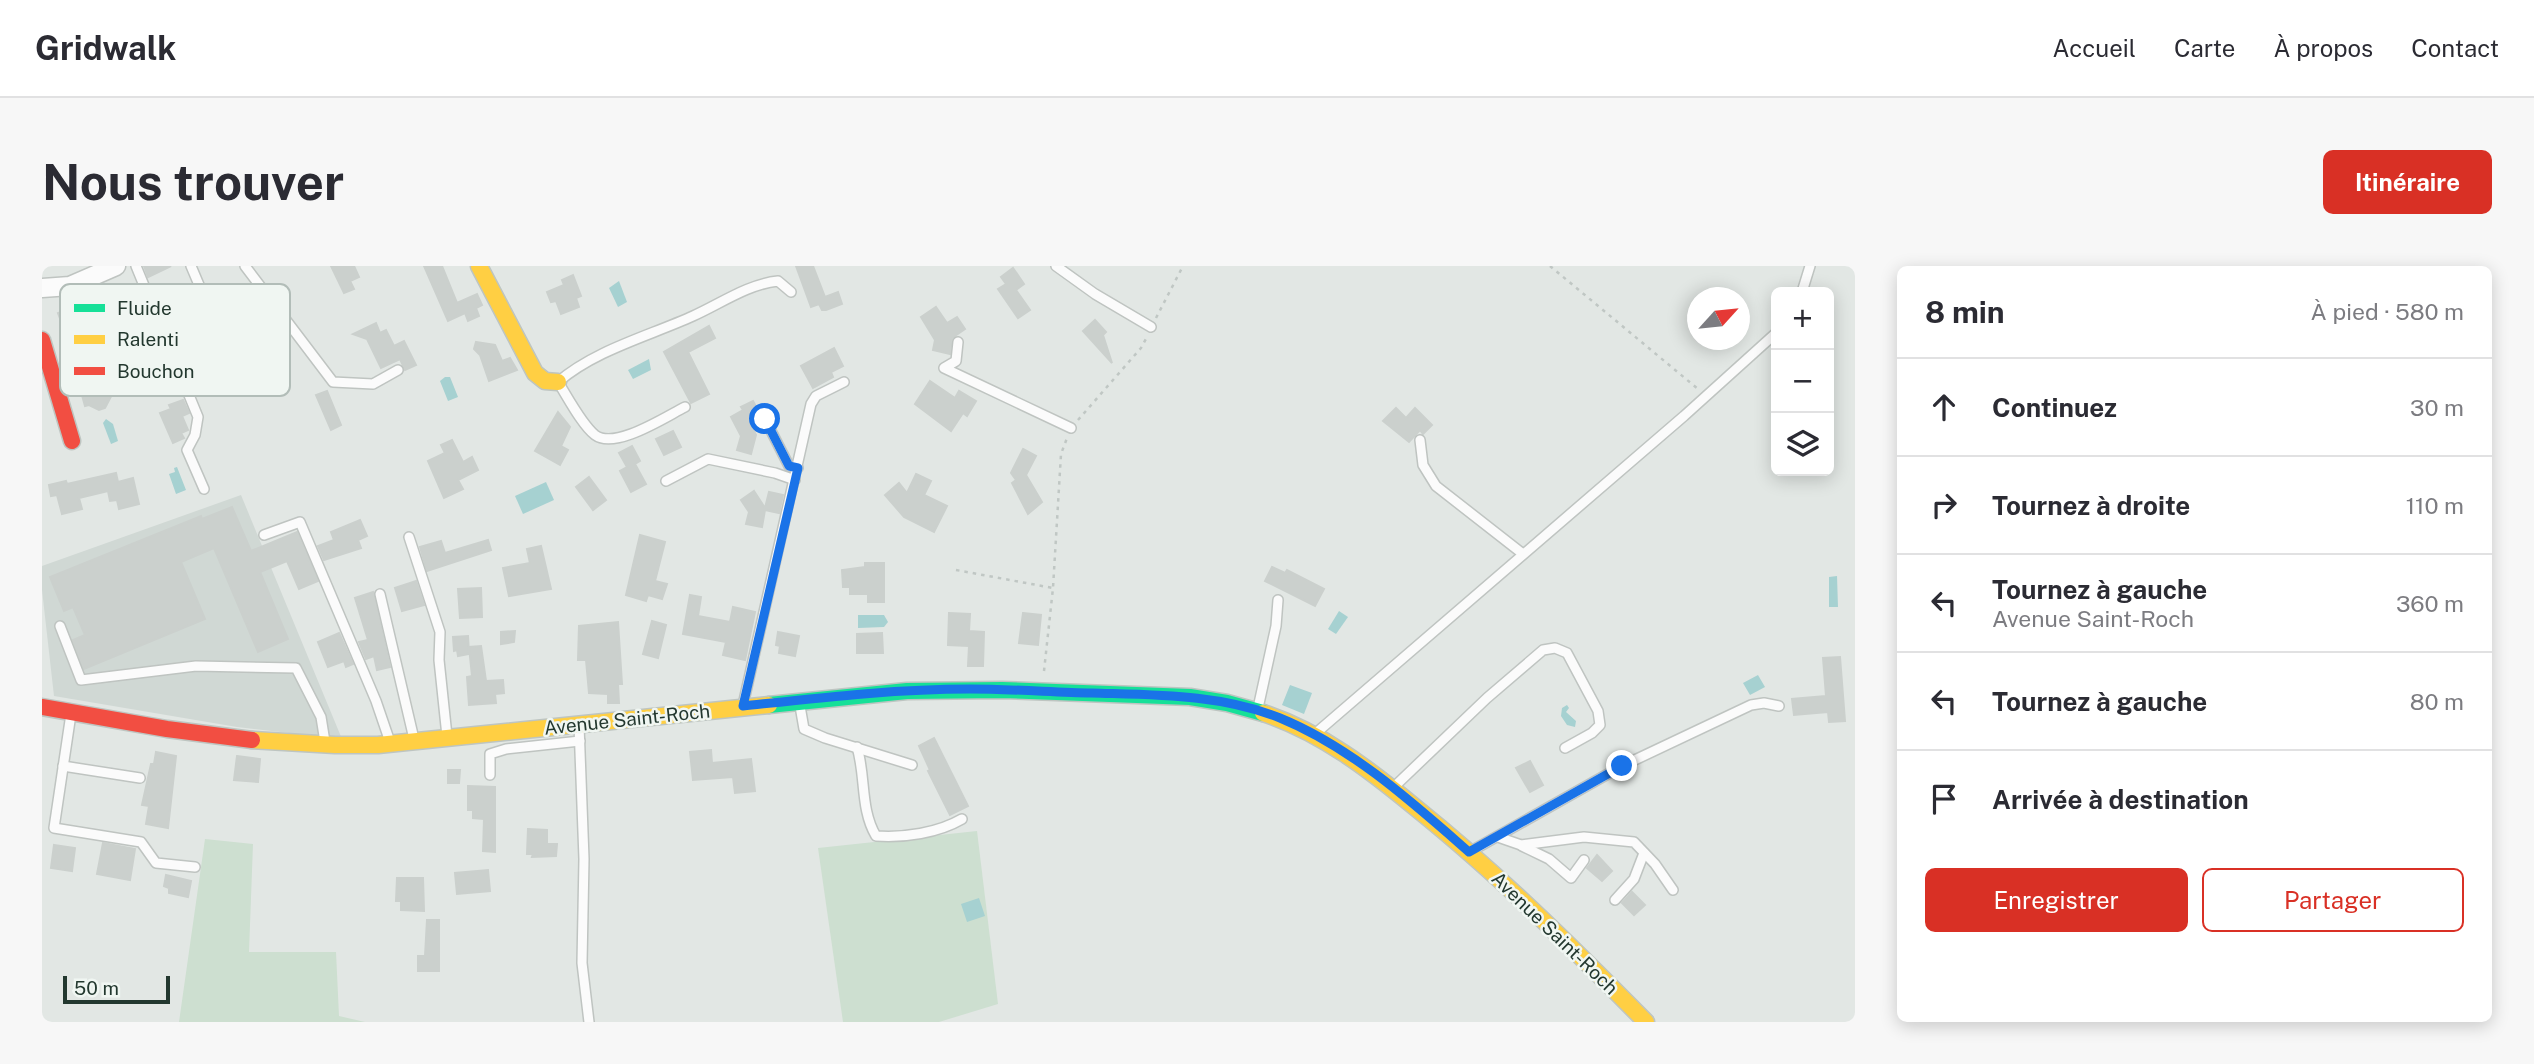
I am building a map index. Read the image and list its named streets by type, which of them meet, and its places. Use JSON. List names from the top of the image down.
{
  "streets": {
    "main road": ["Avenue Saint-Roch"]
  },
  "legend": ["Fluide", "Ralenti", "Bouchon"],
  "scale_bar": "50 m",
  "north": "top right",
  "page": {
    "header": "Gridwalk",
    "nav": [
      "Accueil",
      "Carte",
      "À propos",
      "Contact"
    ],
    "buttons": [
      "Itinéraire",
      ["Enregistrer", "Partager"]
    ],
    "title": "Nous trouver",
    "heading": ["8 min", "À pied · 580 m"],
    "map_buttons": ["+", "−"],
    "list": [
      ["Continuez", "30 m"],
      ["Tournez à droite", "110 m"],
      ["Tournez à gauche", "Avenue Saint-Roch", "360 m"],
      ["Tournez à gauche", "80 m"],
      "Arrivée à destination"
    ],
    "scale": "50 m"
  }
}
